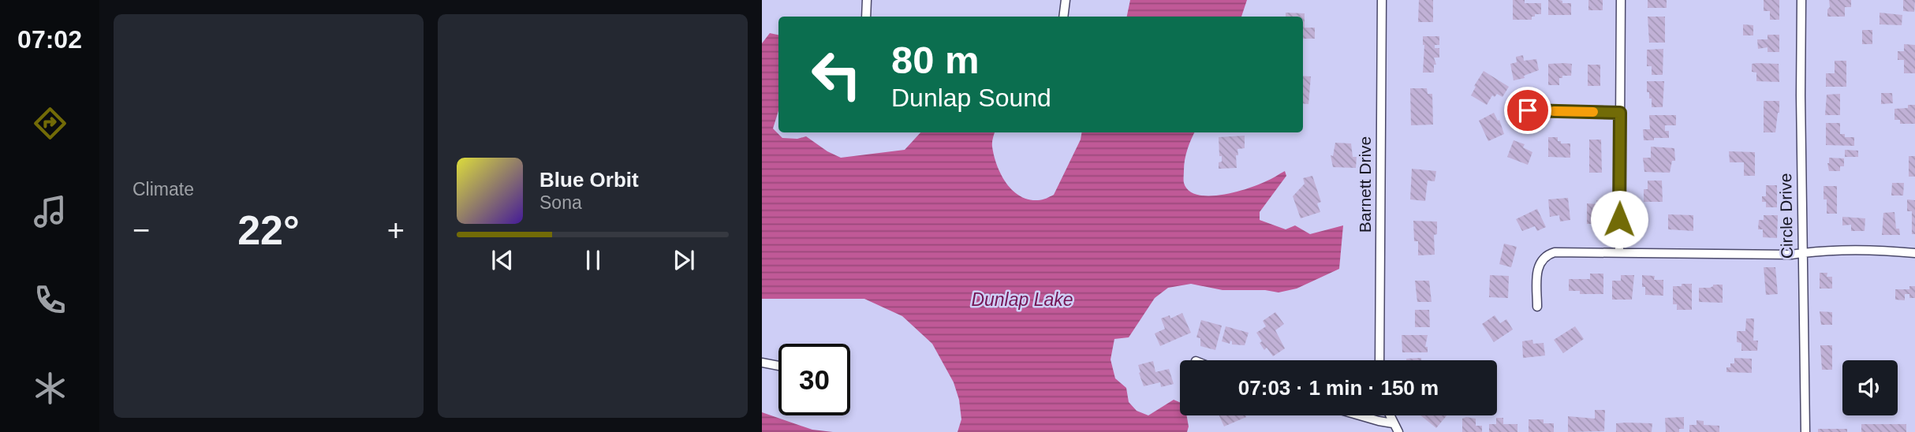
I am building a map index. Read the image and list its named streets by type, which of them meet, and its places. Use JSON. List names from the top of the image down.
{
  "streets": {
    "street": ["Barnett Drive", "Circle Drive"]
  },
  "water": ["Dunlap Lake"],
  "page": {
    "tabs": "07:02",
    "tile": "Climate",
    "turn": ["80 m", "Dunlap Sound"],
    "song": ["Blue Orbit", "Sona"],
    "heat": ["−", "22°", "+"],
    "limit": "30",
    "trip": "07:03 · 1 min · 150 m"
  }
}
